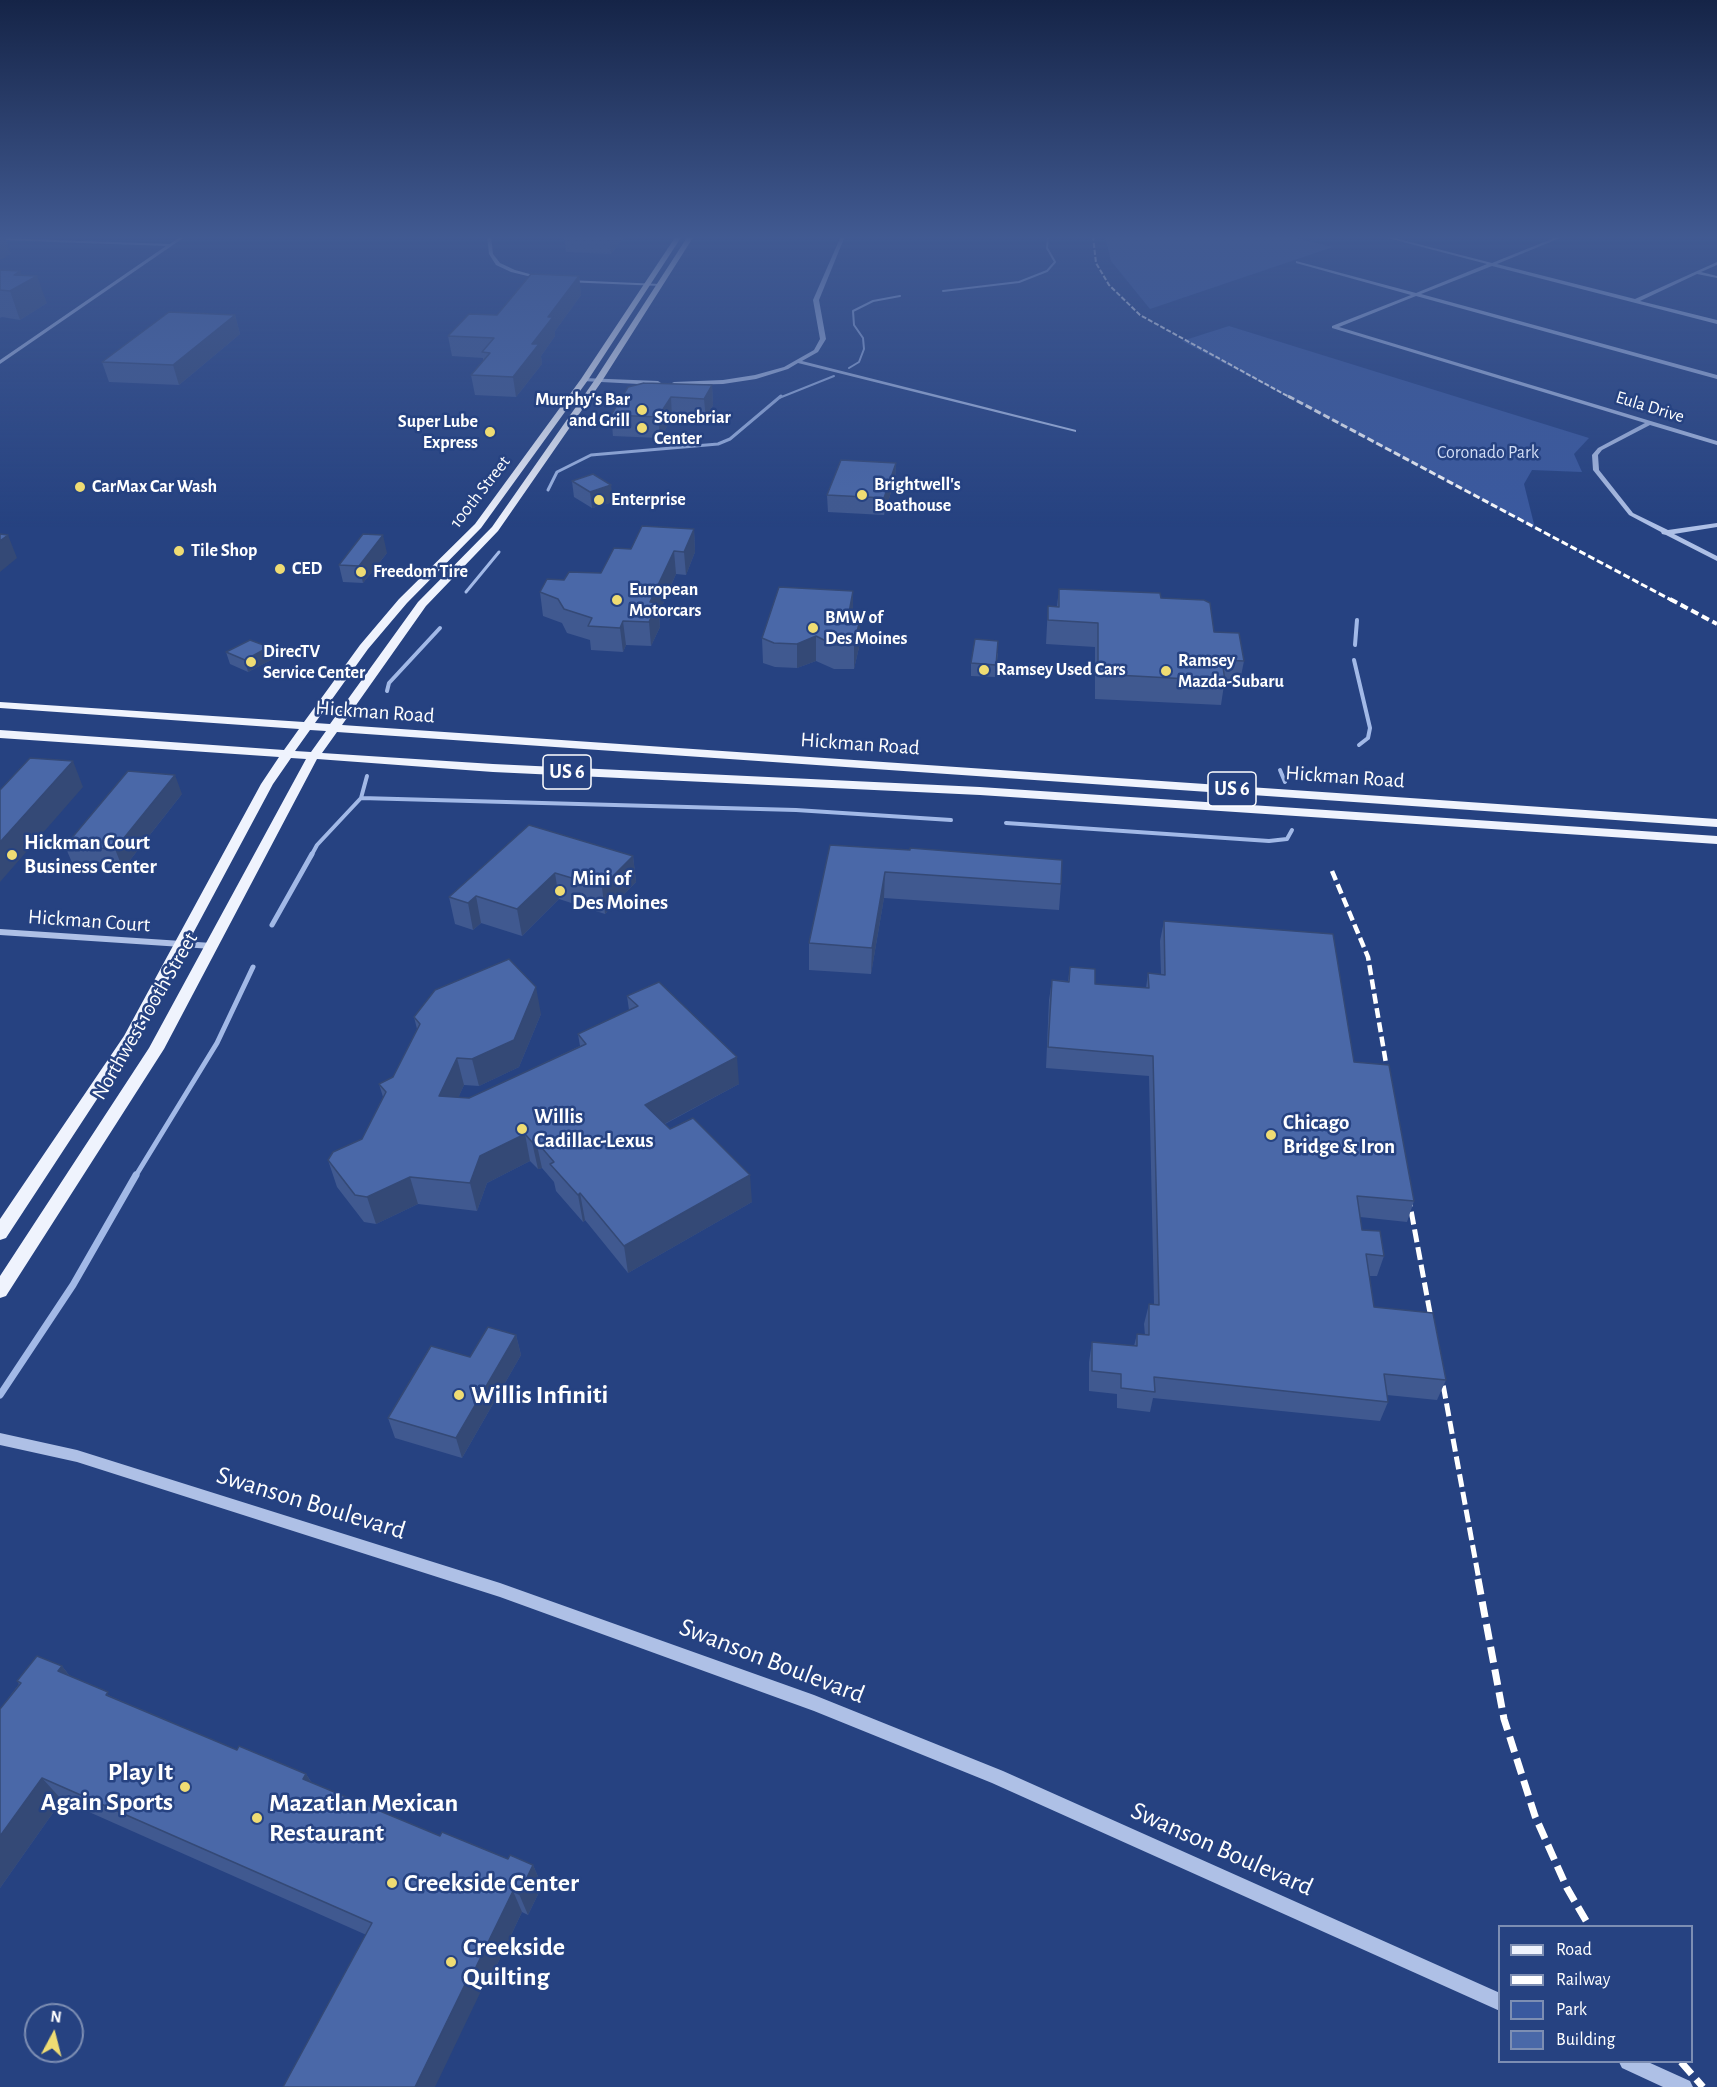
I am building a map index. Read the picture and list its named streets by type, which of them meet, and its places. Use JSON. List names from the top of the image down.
{
  "streets": {
    "main road": [
      "100th Street",
      "Hickman Road",
      "US 6",
      "Northwest 100th Street"
    ],
    "street": ["Eula Drive", "Hickman Court", "Swanson Boulevard"]
  },
  "crossings": [
    ["100th Street", "Hickman Road"],
    ["100th Street", "Northwest 100th Street"],
    ["Hickman Road", "Northwest 100th Street"],
    ["Hickman Court", "Northwest 100th Street"]
  ],
  "parks": ["Coronado Park"],
  "places": [
    "Murphy's Bar and Grill",
    "Stonebriar Center",
    "Super Lube Express",
    "CarMax Car Wash",
    "Brightwell's Boathouse",
    "Enterprise",
    "Tile Shop",
    "CED",
    "Freedom Tire",
    "European Motorcars",
    "BMW of Des Moines",
    "DirecTV Service Center",
    "Ramsey Used Cars",
    "Ramsey Mazda-Subaru",
    "Hickman Court Business Center",
    "Mini of Des Moines",
    "Willis Cadillac-Lexus",
    "Chicago Bridge & Iron",
    "Willis Infiniti",
    "Play It Again Sports",
    "Mazatlan Mexican Restaurant",
    "Creekside Center",
    "Creekside Quilting"
  ],
  "legend": [
    "Road",
    "Railway",
    "Park",
    "Building"
  ],
  "north": "top"
}
